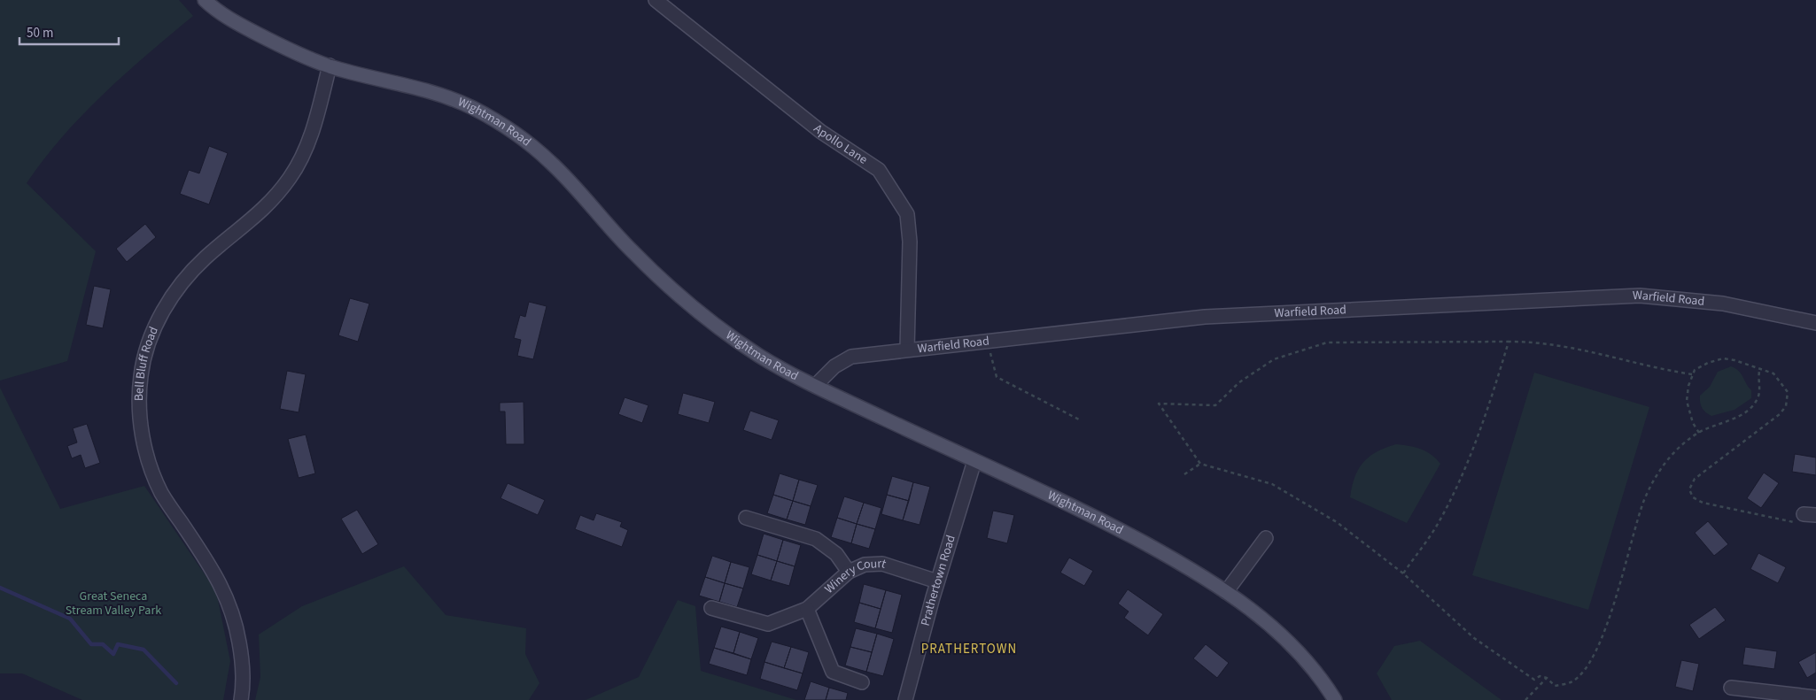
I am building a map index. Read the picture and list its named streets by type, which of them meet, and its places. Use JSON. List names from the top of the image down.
{
  "streets": {
    "main road": ["Wightman Road"],
    "street": [
      "Apollo Lane",
      "Warfield Road",
      "Bell Bluff Road",
      "Prathertown Road",
      "Winery Court"
    ]
  },
  "crossings": [
    ["Wightman Road", "Warfield Road"],
    ["Wightman Road", "Bell Bluff Road"],
    ["Wightman Road", "Prathertown Road"],
    ["Apollo Lane", "Warfield Road"],
    ["Prathertown Road", "Winery Court"]
  ],
  "districts": ["PRATHERTOWN"],
  "parks": ["Great Seneca Stream Valley Park"],
  "scale_bar": "50 m"
}
